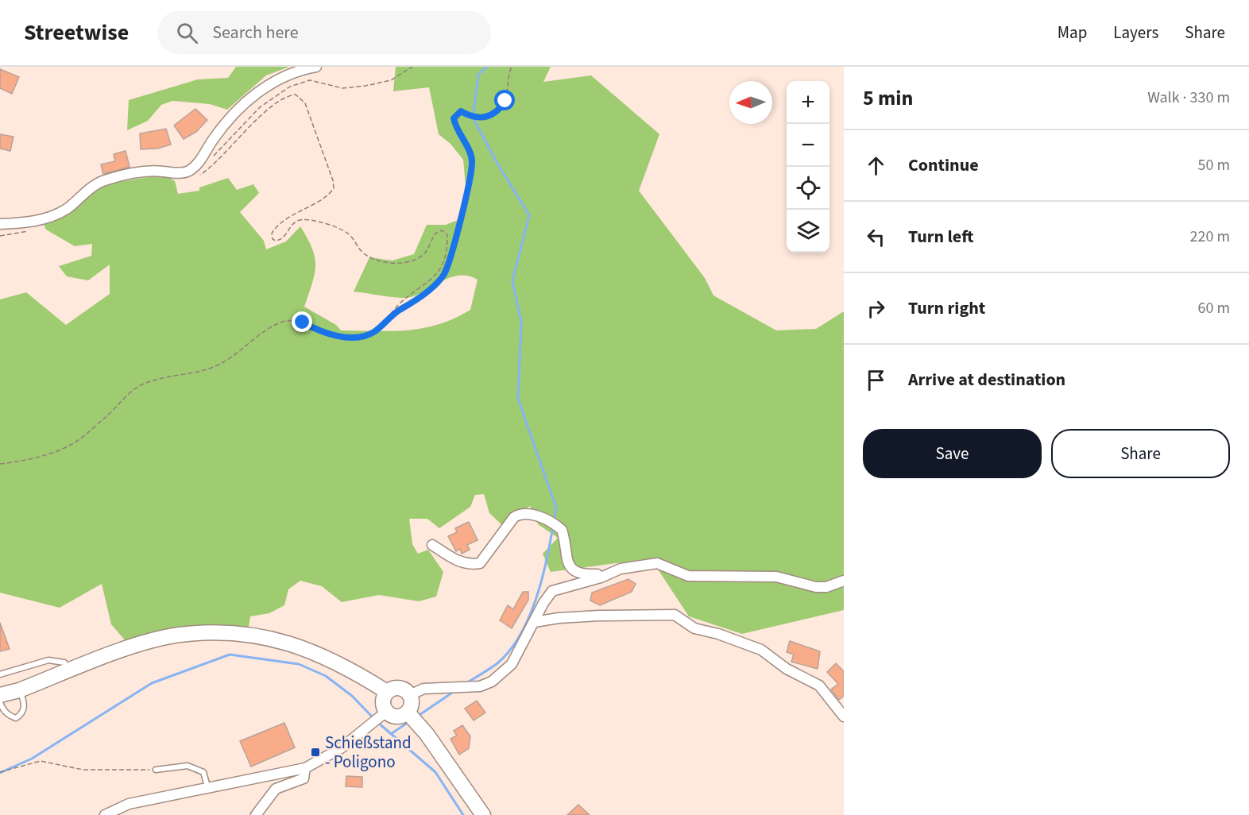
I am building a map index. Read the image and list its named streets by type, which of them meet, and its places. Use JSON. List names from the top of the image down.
{
  "places": {
    "transit": ["Schießstand - Poligono"]
  },
  "north": "left",
  "page": {
    "header": "Streetwise",
    "search": "Search here",
    "nav": ["Map", "Layers", "Share"],
    "heading": ["5 min", "Walk · 330 m"],
    "map_buttons": ["+", "−"],
    "list": [
      ["Continue", "50 m"],
      ["Turn left", "220 m"],
      ["Turn right", "60 m"],
      "Arrive at destination"
    ],
    "buttons": ["Save", "Share"]
  }
}
